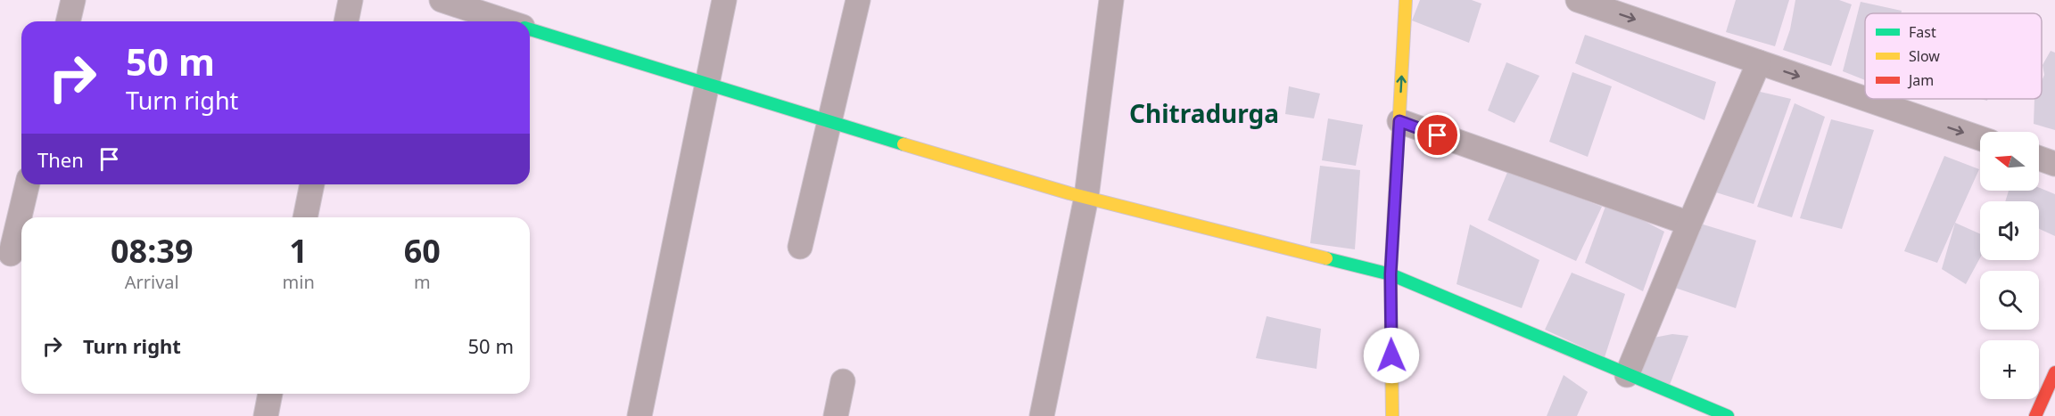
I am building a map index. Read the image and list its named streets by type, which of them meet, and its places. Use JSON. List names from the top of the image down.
{
  "districts": ["Chitradurga"],
  "legend": ["Fast", "Slow", "Jam"],
  "north": "left",
  "page": {
    "turn": ["50 m", "Turn right"],
    "map_buttons": "+",
    "then": "Then",
    "eta": [
      "08:39",
      "Arrival",
      "1",
      "min",
      "60",
      "m"
    ],
    "list": [
      {
        "name": "Turn right",
        "value": "50 m"
      }
    ]
  }
}
